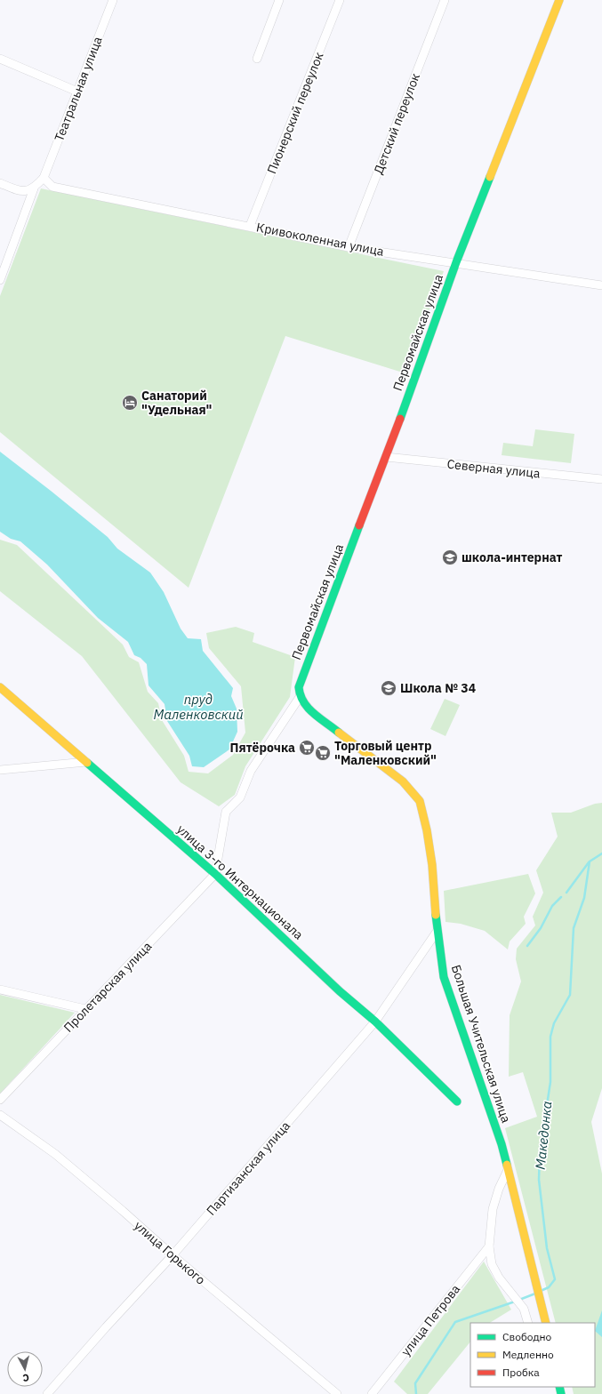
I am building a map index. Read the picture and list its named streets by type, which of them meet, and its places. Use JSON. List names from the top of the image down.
{
  "streets": {
    "main road": ["Первомайская улица", "улица 3-го Интернационала", "Большая Учительская улица"],
    "street": [
      "Театральная улица",
      "Пионерский переулок",
      "Детский переулок",
      "Кривоколенная улица",
      "Северная улица",
      "Пролетарская улица",
      "Партизанская улица",
      "улица Горького",
      "улица Петрова"
    ]
  },
  "crossings": [
    ["Театральная улица", "Кривоколенная улица"],
    ["Пионерский переулок", "Кривоколенная улица"],
    ["Детский переулок", "Кривоколенная улица"],
    ["Кривоколенная улица", "Первомайская улица"],
    ["Первомайская улица", "Северная улица"],
    ["Первомайская улица", "Большая Учительская улица"],
    ["улица 3-го Интернационала", "Пролетарская улица"],
    ["улица 3-го Интернационала", "Партизанская улица"],
    ["Большая Учительская улица", "Партизанская улица"],
    ["Партизанская улица", "улица Горького"]
  ],
  "water": ["пруд Маленковский", "Македонка"],
  "places": {
    "hotel": ["Санаторий \"Удельная\""],
    "school or university": ["школа-интернат", "Школа № 34"],
    "supermarket": ["Пятёрочка", "Торговый центр \"Маленковский\""]
  },
  "legend": ["Свободно", "Медленно", "Пробка"],
  "north": "bottom"
}
